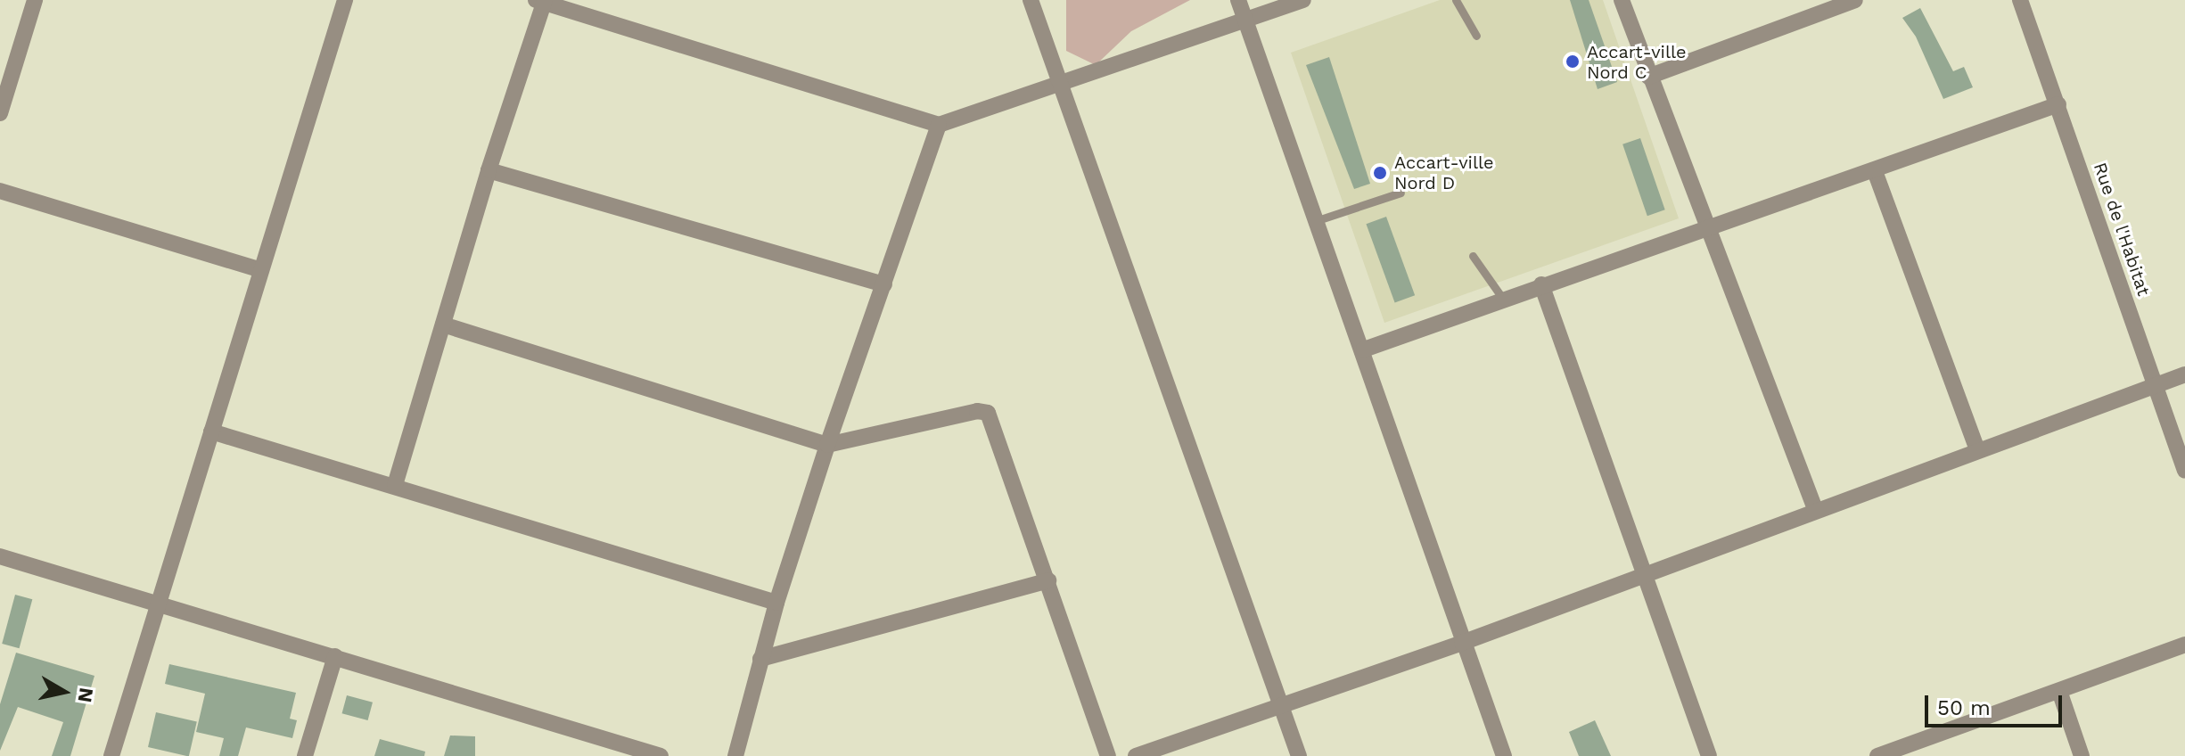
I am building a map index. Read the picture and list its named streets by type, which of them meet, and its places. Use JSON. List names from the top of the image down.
{
  "streets": {
    "street": ["Rue de l'Habitat"]
  },
  "places": ["Accart-ville Nord C", "Accart-ville Nord D"],
  "scale_bar": "50 m",
  "north": "right"
}
